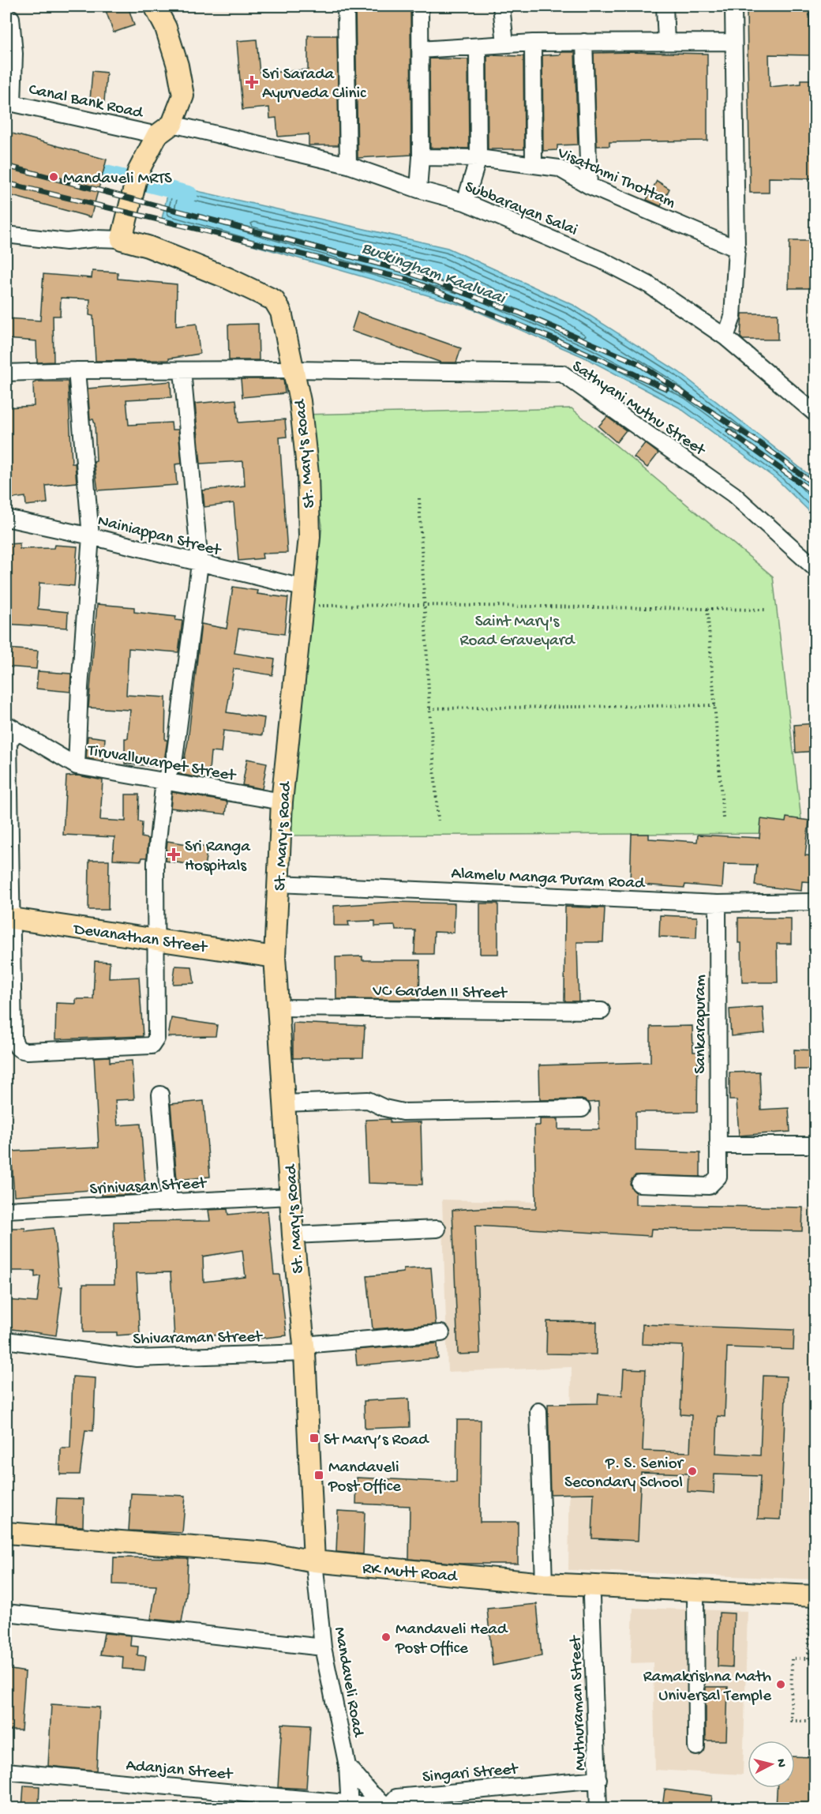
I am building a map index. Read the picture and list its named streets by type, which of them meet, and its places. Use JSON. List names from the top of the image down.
{
  "streets": {
    "main road": ["St. Mary's Road", "Devanathan Street", "RK Mutt Road"],
    "street": [
      "Canal Bank Road",
      "Visatchmi Thottam",
      "Subbarayan Salai",
      "Sathyani Muthu Street",
      "Nainiappan Street",
      "Tiruvalluvarpet Street",
      "Alamelu Manga Puram Road",
      "VC Garden II Street",
      "Sankarapuram",
      "Srinivasan Street",
      "Shivaraman Street",
      "Mandaveli Road",
      "Muthuraman Street",
      "Adanjan Street",
      "Singari Street"
    ]
  },
  "crossings": [
    ["Canal Bank Road", "Subbarayan Salai"],
    ["Sathyani Muthu Street", "St. Mary's Road"],
    ["St. Mary's Road", "Nainiappan Street"],
    ["St. Mary's Road", "Tiruvalluvarpet Street"],
    ["St. Mary's Road", "Alamelu Manga Puram Road"],
    ["St. Mary's Road", "Devanathan Street"],
    ["St. Mary's Road", "VC Garden II Street"],
    ["St. Mary's Road", "Srinivasan Street"],
    ["St. Mary's Road", "Shivaraman Street"],
    ["St. Mary's Road", "RK Mutt Road"],
    ["St. Mary's Road", "Mandaveli Road"],
    ["Alamelu Manga Puram Road", "Sankarapuram"],
    ["RK Mutt Road", "Mandaveli Road"],
    ["Mandaveli Road", "Adanjan Street"],
    ["Muthuraman Street", "Singari Street"]
  ],
  "water": ["Buckingham Kaalvaai"],
  "parks": ["Saint Mary's Road Graveyard"],
  "places": {
    "health": ["Sri Sarada Ayurveda Clinic", "Sri Ranga Hospitals"],
    "other": [
      "Mandaveli MRTS",
      "P. S. Senior Secondary School",
      "Mandaveli Head Post Office",
      "Ramakrishna Math Universal Temple"
    ],
    "transit": ["St Mary’s Road", "Mandaveli Post Office"]
  },
  "north": "right"
}
